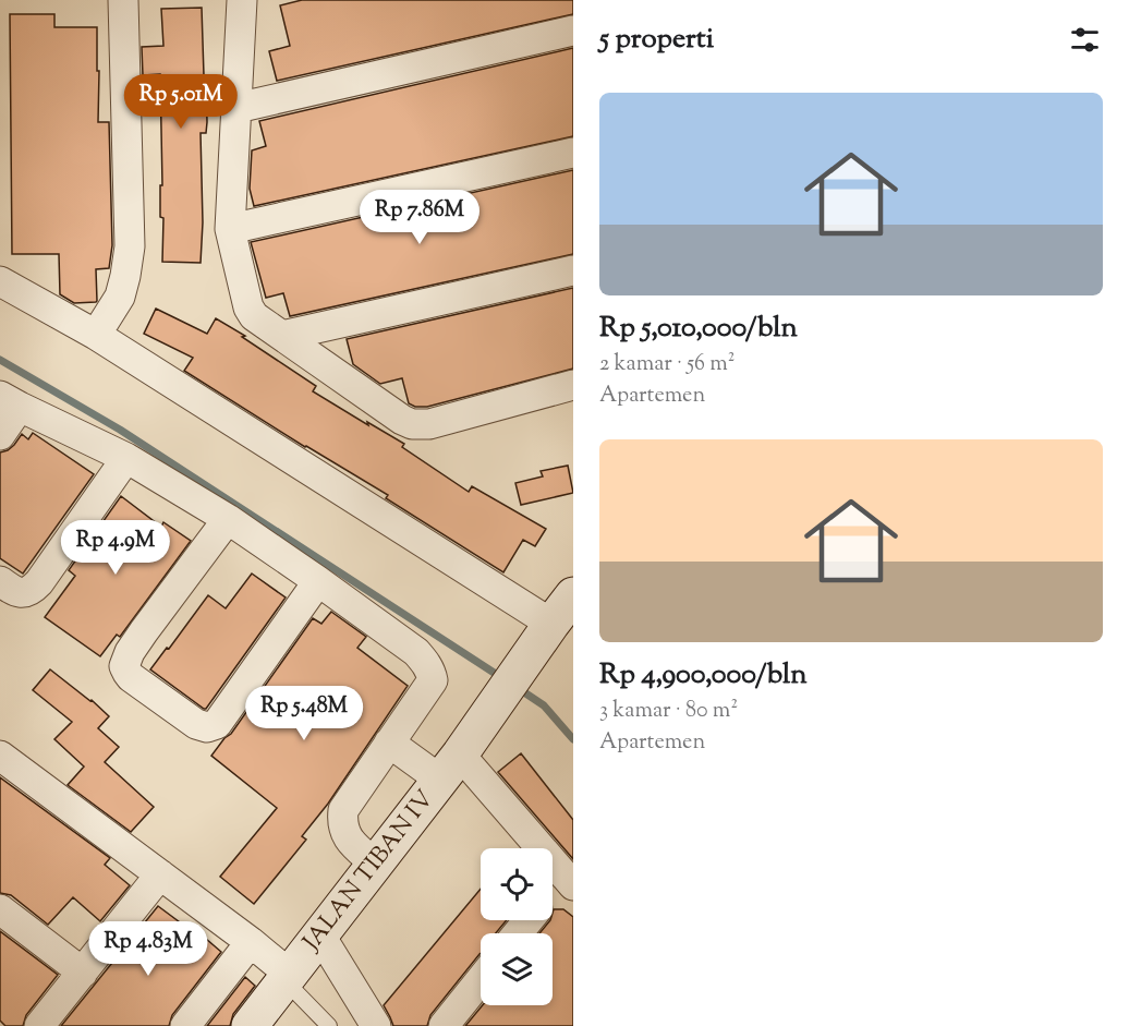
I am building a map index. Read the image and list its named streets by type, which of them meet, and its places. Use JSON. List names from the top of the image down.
{
  "streets": {
    "street": ["JALAN TIBAN IV"]
  },
  "page": {
    "heading": "5 properti",
    "price": [
      "Rp 5.01M",
      "Rp 7.86M",
      "Rp 4.9M",
      "Rp 5.48M",
      "Rp 4.83M"
    ],
    "list": [
      {
        "name": "Rp 5,010,000/bln",
        "note": "2 kamar · 56 m² · Apartemen"
      },
      {
        "name": "Rp 4,900,000/bln",
        "note": "3 kamar · 80 m² · Apartemen"
      }
    ]
  }
}
